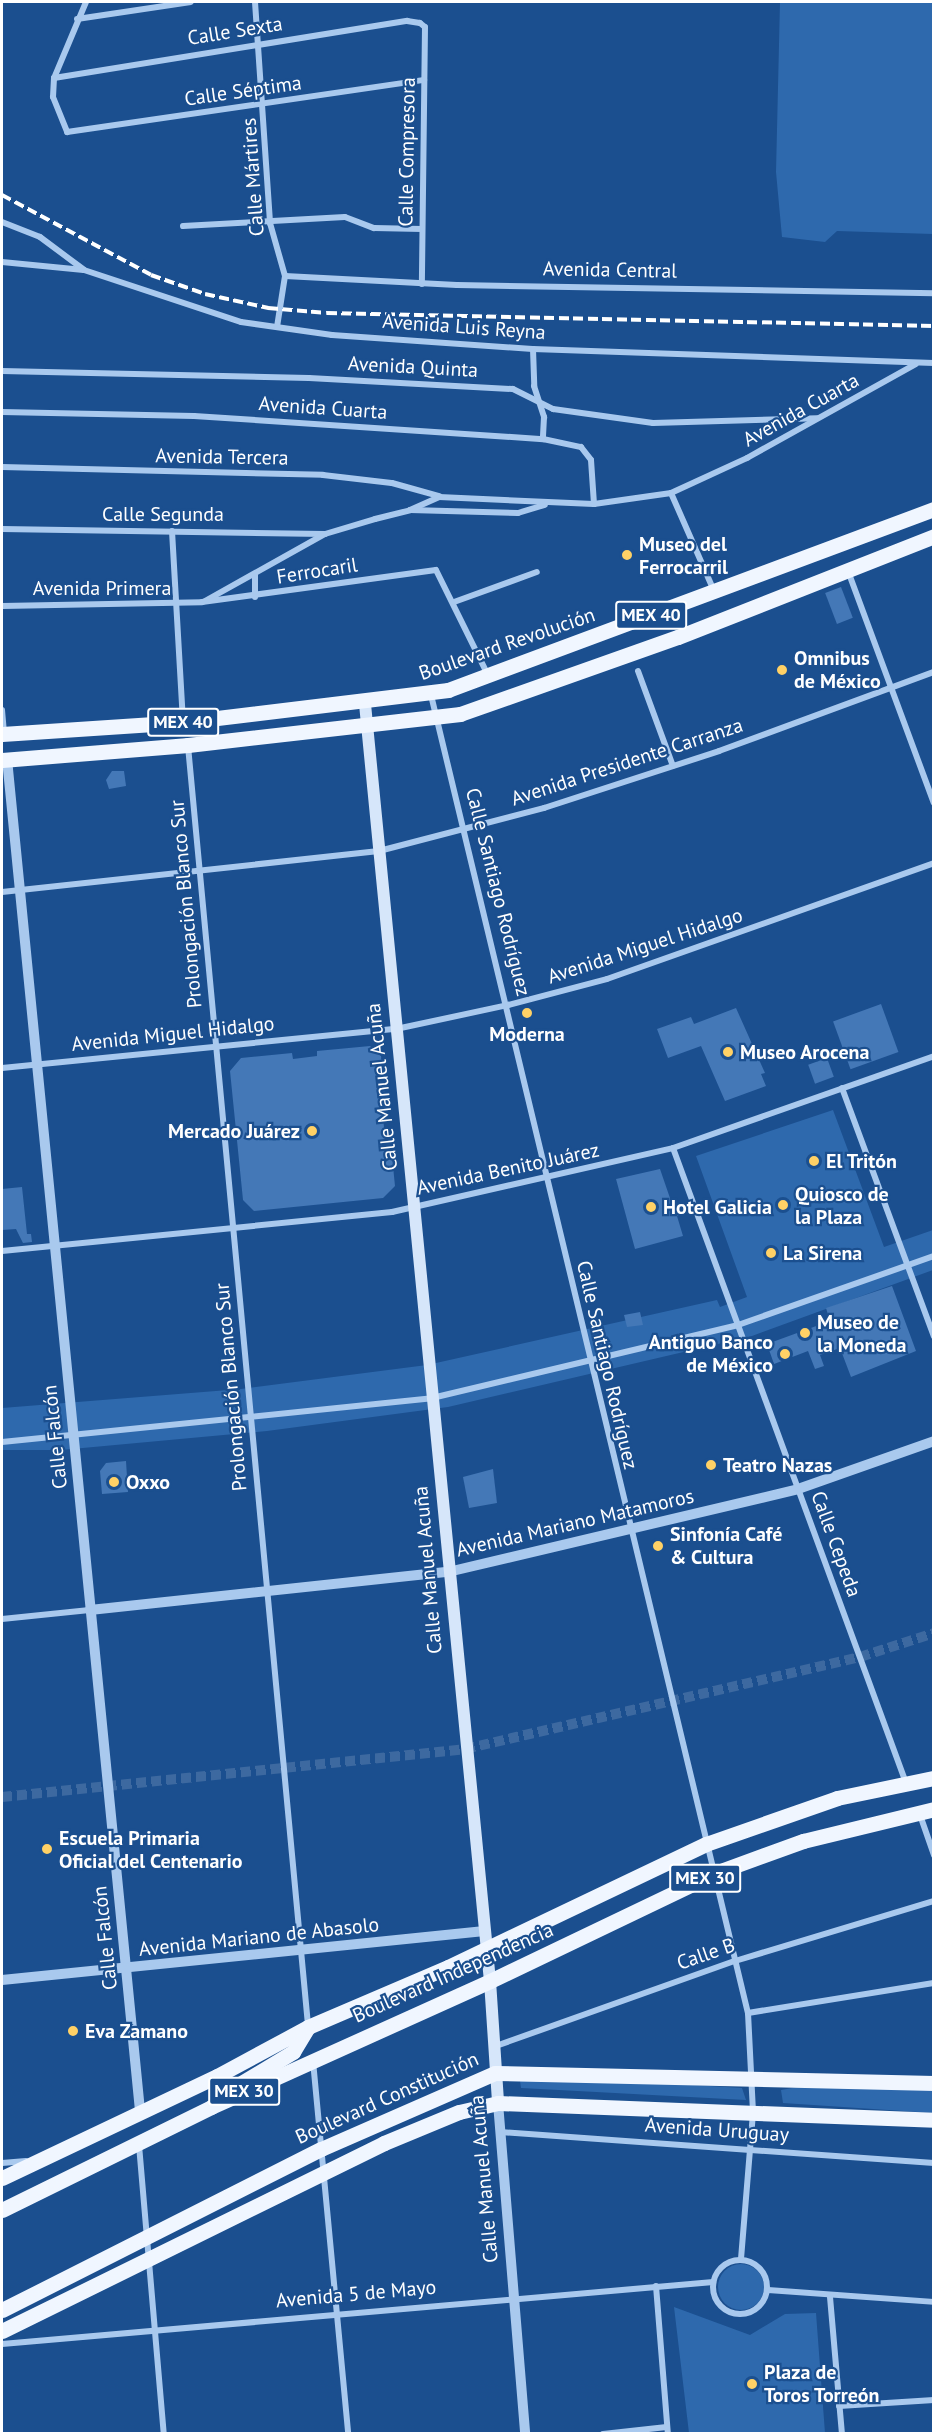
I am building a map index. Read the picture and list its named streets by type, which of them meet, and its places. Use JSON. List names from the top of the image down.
{
  "streets": {
    "main road": [
      "MEX 40",
      "Boulevard Revolución",
      "Calle Manuel Acuña",
      "MEX 30",
      "Boulevard Independencia",
      "Boulevard Constitución"
    ],
    "street": [
      "Calle Sexta",
      "Calle Séptima",
      "Calle Compresora",
      "Calle Mártires",
      "Avenida Central",
      "Avenida Luis Reyna",
      "Avenida Quinta",
      "Avenida Cuarta",
      "Avenida Tercera",
      "Calle Segunda",
      "Ferrocaril",
      "Avenida Primera",
      "Avenida Presidente Carranza",
      "Calle Santiago Rodríguez",
      "Prolongación Blanco Sur",
      "Avenida Miguel Hidalgo",
      "Avenida Benito Juárez",
      "Calle Falcón",
      "Avenida Mariano Matamoros",
      "Calle Cepeda",
      "Avenida Mariano de Abasolo",
      "Calle B",
      "Avenida Uruguay",
      "Avenida 5 de Mayo"
    ]
  },
  "crossings": [
    ["Calle Sexta", "Calle Séptima"],
    ["Calle Sexta", "Calle Compresora"],
    ["Calle Sexta", "Calle Mártires"],
    ["Calle Séptima", "Calle Compresora"],
    ["Calle Séptima", "Calle Mártires"],
    ["Calle Compresora", "Avenida Central"],
    ["Calle Mártires", "Avenida Central"],
    ["Avenida Luis Reyna", "Avenida Cuarta"],
    ["Avenida Quinta", "Avenida Cuarta"],
    ["Avenida Cuarta", "Avenida Tercera"],
    ["Avenida Cuarta", "Calle Segunda"],
    ["Avenida Cuarta", "Ferrocaril"],
    ["Avenida Cuarta", "Avenida Primera"],
    ["Ferrocaril", "Avenida Primera"],
    ["MEX 40", "Calle Santiago Rodríguez"],
    ["MEX 40", "Prolongación Blanco Sur"],
    ["MEX 40", "Calle Manuel Acuña"],
    ["MEX 40", "Calle Falcón"],
    ["Boulevard Revolución", "Calle Santiago Rodríguez"],
    ["Boulevard Revolución", "Calle Manuel Acuña"],
    ["Avenida Presidente Carranza", "Calle Santiago Rodríguez"],
    ["Avenida Presidente Carranza", "Prolongación Blanco Sur"],
    ["Avenida Presidente Carranza", "Calle Manuel Acuña"],
    ["Avenida Presidente Carranza", "Calle Falcón"],
    ["Calle Santiago Rodríguez", "Avenida Miguel Hidalgo"],
    ["Calle Santiago Rodríguez", "Avenida Benito Juárez"],
    ["Calle Santiago Rodríguez", "Avenida Mariano Matamoros"],
    ["Calle Santiago Rodríguez", "Calle B"],
    ["Calle Santiago Rodríguez", "Boulevard Independencia"],
    ["Calle Santiago Rodríguez", "Boulevard Constitución"],
    ["Calle Santiago Rodríguez", "Avenida Uruguay"],
    ["Calle Santiago Rodríguez", "Avenida 5 de Mayo"],
    ["Prolongación Blanco Sur", "Avenida Miguel Hidalgo"],
    ["Prolongación Blanco Sur", "Avenida Benito Juárez"],
    ["Prolongación Blanco Sur", "Avenida Mariano Matamoros"],
    ["Prolongación Blanco Sur", "Avenida Mariano de Abasolo"],
    ["Prolongación Blanco Sur", "Boulevard Independencia"],
    ["Avenida Miguel Hidalgo", "Calle Manuel Acuña"],
    ["Avenida Miguel Hidalgo", "Calle Falcón"],
    ["Calle Manuel Acuña", "Avenida Benito Juárez"],
    ["Calle Manuel Acuña", "Avenida Mariano Matamoros"],
    ["Calle Manuel Acuña", "Avenida Mariano de Abasolo"],
    ["Calle Manuel Acuña", "Calle B"],
    ["Calle Manuel Acuña", "Boulevard Independencia"],
    ["Calle Manuel Acuña", "Boulevard Constitución"],
    ["Calle Manuel Acuña", "Avenida Uruguay"],
    ["Calle Manuel Acuña", "Avenida 5 de Mayo"],
    ["Avenida Benito Juárez", "Calle Falcón"],
    ["Avenida Benito Juárez", "Calle Cepeda"],
    ["Calle Falcón", "Avenida Mariano Matamoros"],
    ["Calle Falcón", "Avenida Mariano de Abasolo"],
    ["Calle Falcón", "Boulevard Independencia"],
    ["Avenida Mariano Matamoros", "Calle Cepeda"],
    ["Calle Cepeda", "Boulevard Independencia"]
  ],
  "places": [
    "Museo del Ferrocarril",
    "Omnibus de México",
    "Moderna",
    "Museo Arocena",
    "Mercado Juárez",
    "El Tritón",
    "Quiosco de la Plaza",
    "Hotel Galicia",
    "La Sirena",
    "Museo de la Moneda",
    "Antiguo Banco de México",
    "Teatro Nazas",
    "Oxxo",
    "Sinfonía Café & Cultura",
    "Escuela Primaria Oficial del Centenario",
    "Eva Zamano",
    "Plaza de Toros Torreón"
  ]
}
